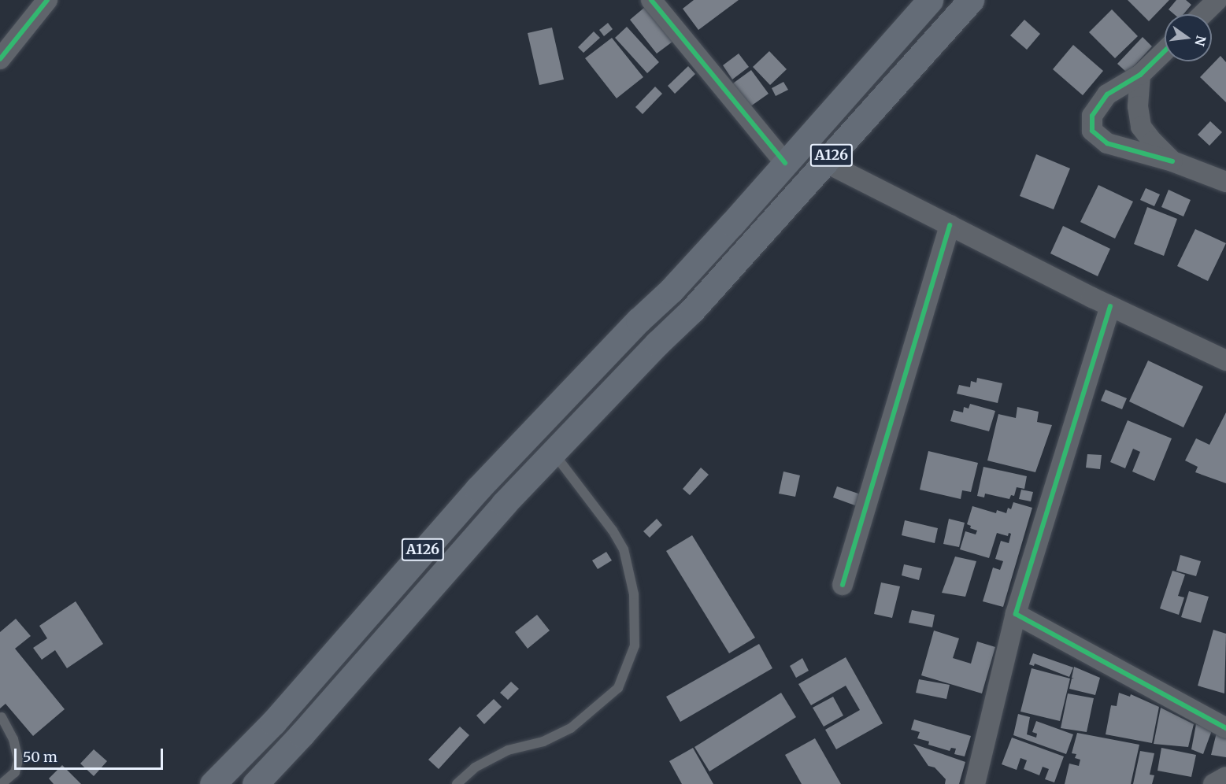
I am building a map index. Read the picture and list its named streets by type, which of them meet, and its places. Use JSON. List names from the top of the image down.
{
  "streets": {
    "highway": ["A126"]
  },
  "scale_bar": "50 m",
  "north": "right"
}
